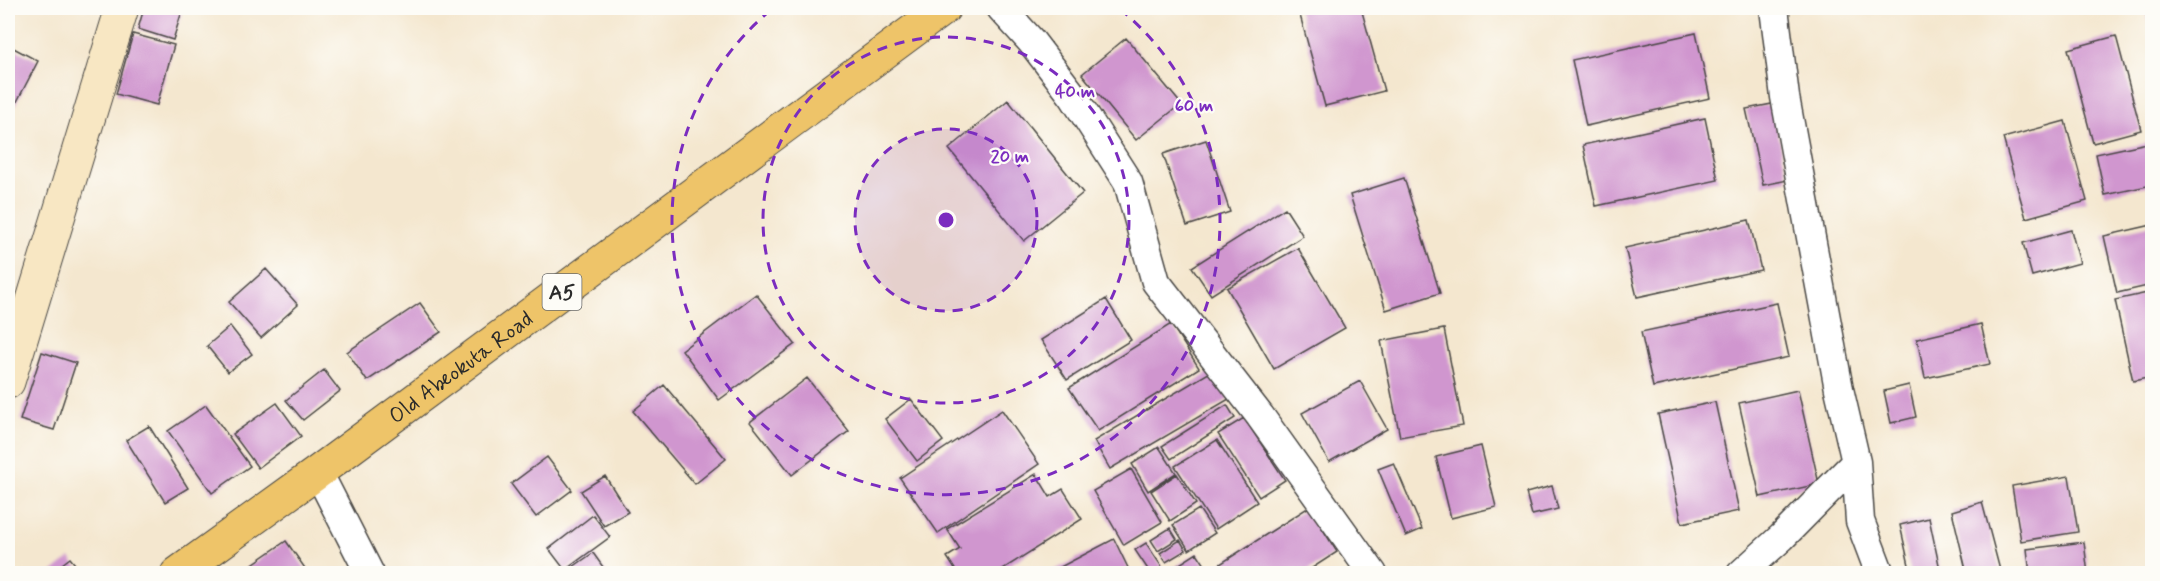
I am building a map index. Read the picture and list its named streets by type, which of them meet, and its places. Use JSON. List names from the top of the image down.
{
  "streets": {
    "highway": ["A5", "Old Abeokuta Road"]
  },
  "rings": ["40 m", "60 m", "20 m"]
}
